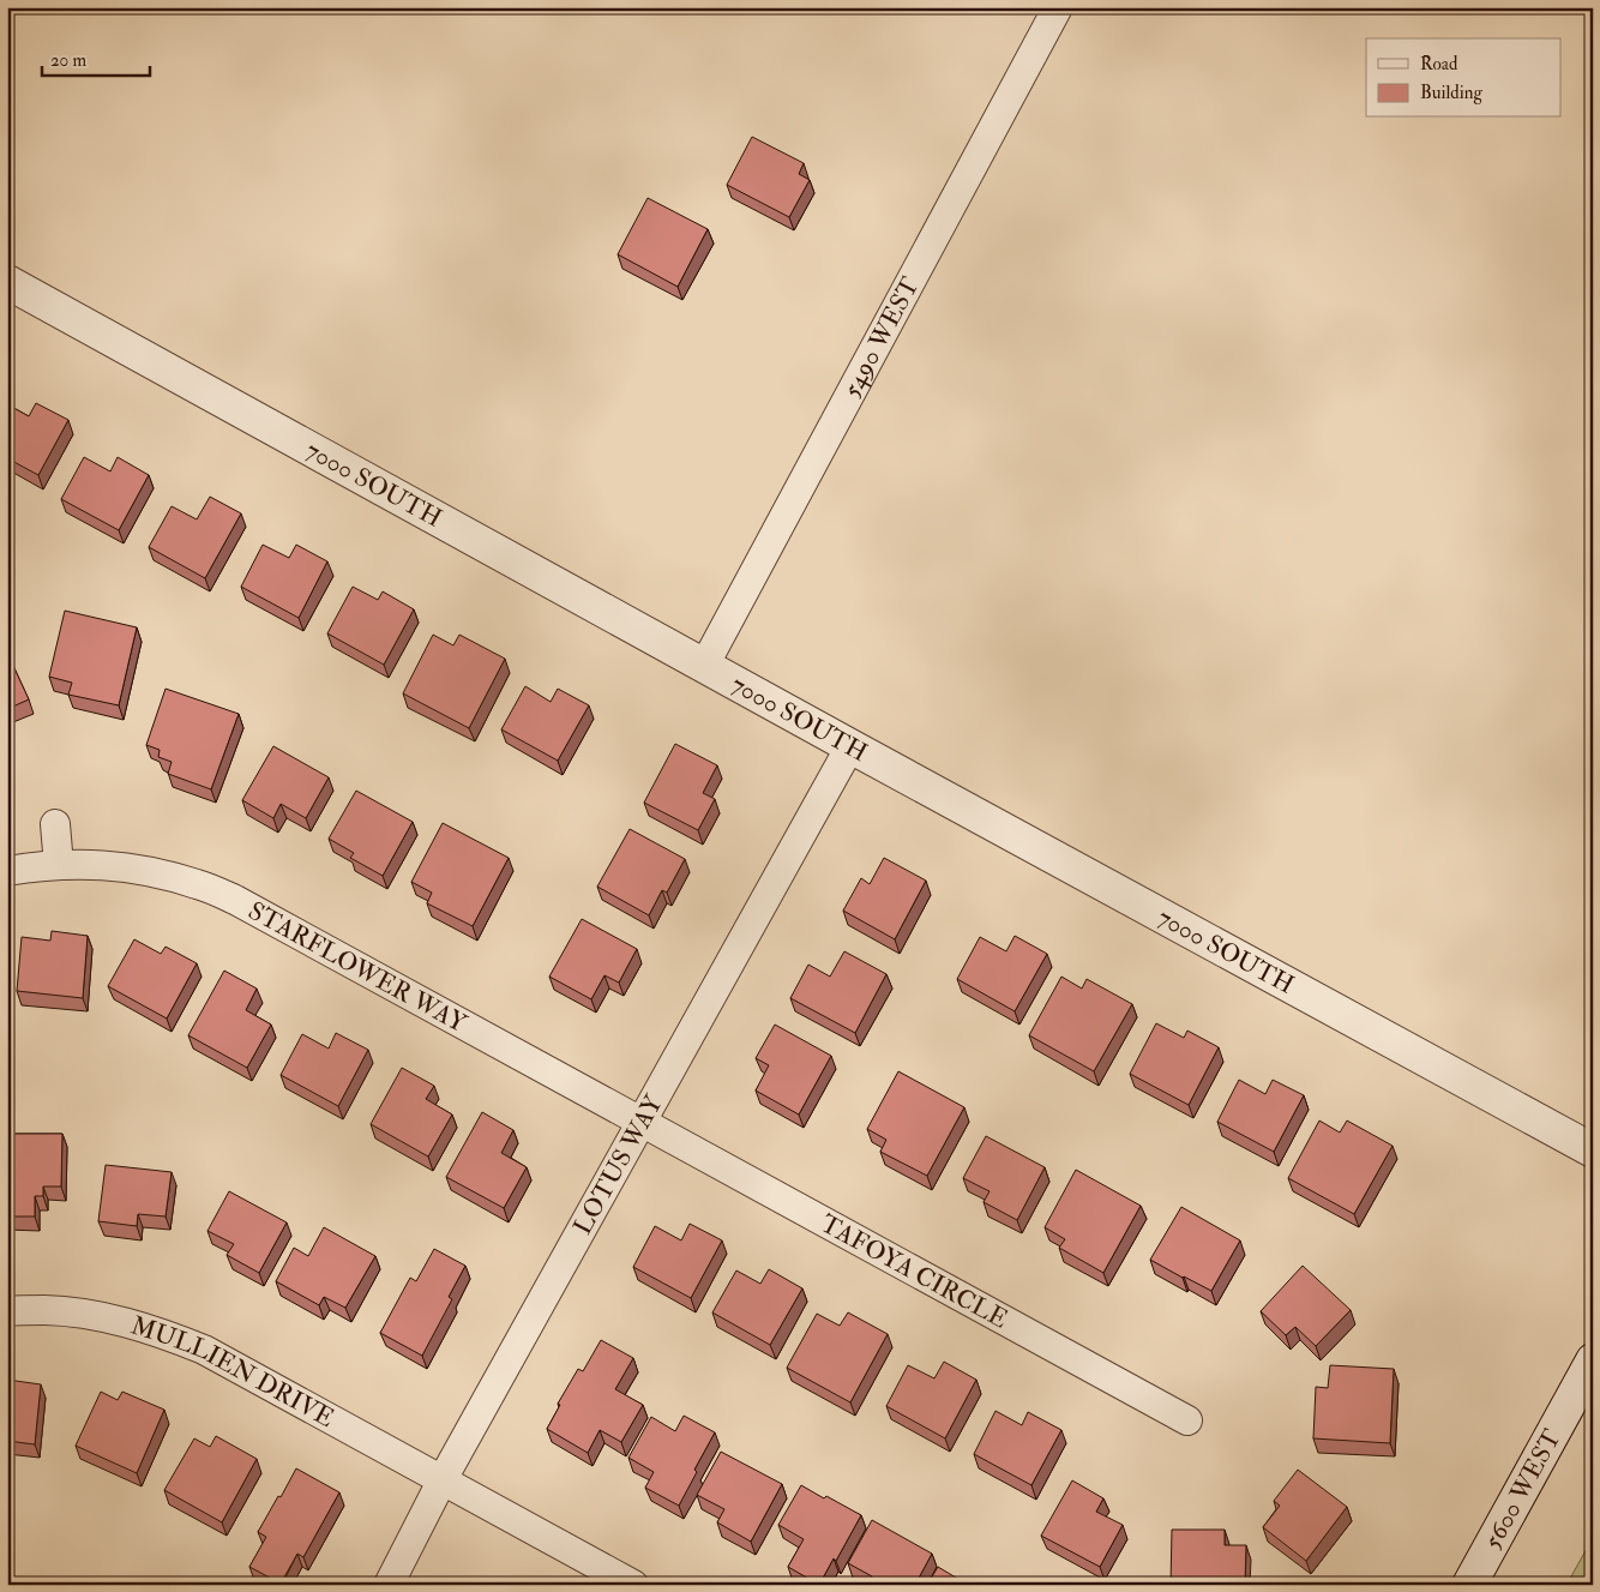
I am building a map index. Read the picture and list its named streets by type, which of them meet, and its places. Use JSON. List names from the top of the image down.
{
  "streets": {
    "street": [
      "5490 WEST",
      "7000 SOUTH",
      "STARFLOWER WAY",
      "LOTUS WAY",
      "TAFOYA CIRCLE",
      "MULLIEN DRIVE",
      "5600 WEST"
    ]
  },
  "crossings": [
    ["5490 WEST", "7000 SOUTH"],
    ["7000 SOUTH", "LOTUS WAY"],
    ["STARFLOWER WAY", "LOTUS WAY"],
    ["STARFLOWER WAY", "TAFOYA CIRCLE"],
    ["LOTUS WAY", "TAFOYA CIRCLE"],
    ["LOTUS WAY", "MULLIEN DRIVE"]
  ],
  "legend": ["Road", "Building"],
  "scale_bar": "20 m"
}
